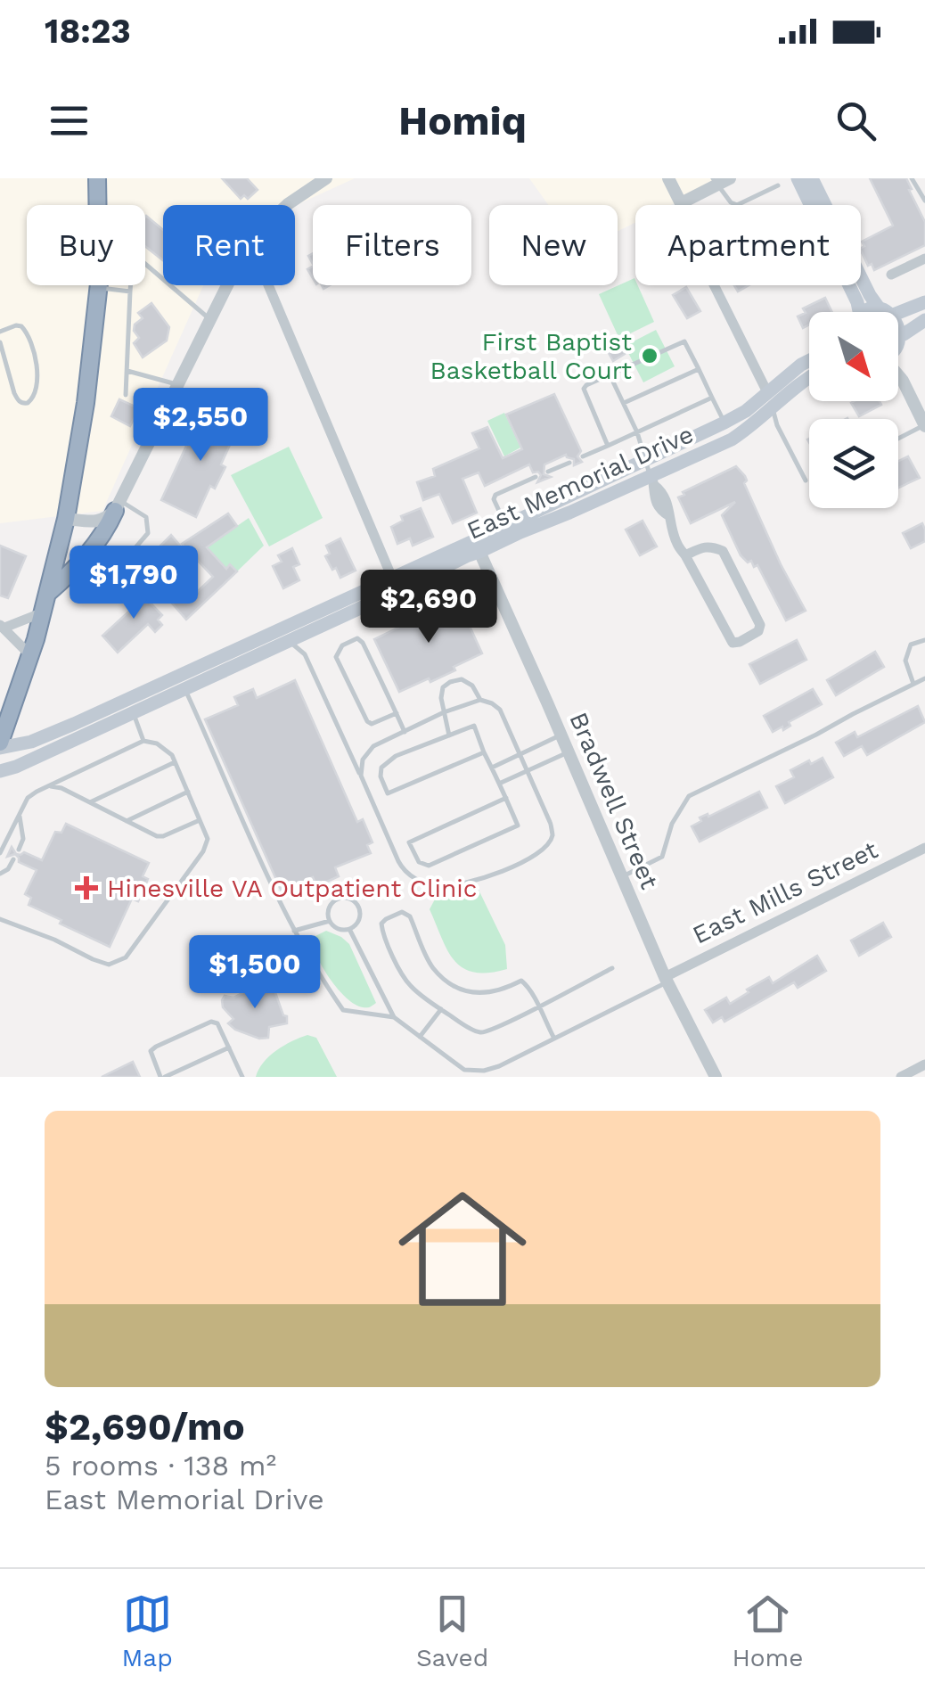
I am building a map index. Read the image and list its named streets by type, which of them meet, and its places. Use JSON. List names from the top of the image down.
{
  "streets": {
    "main road": ["East Memorial Drive"],
    "street": ["Bradwell Street", "East Mills Street"]
  },
  "crossings": [
    ["East Memorial Drive", "Bradwell Street"],
    ["Bradwell Street", "East Mills Street"]
  ],
  "places": {
    "other": ["First Baptist Basketball Court"],
    "health": ["Hinesville VA Outpatient Clinic"]
  },
  "north": "bottom right",
  "page": {
    "status": "18:23",
    "header": "Homiq",
    "chip": [
      "Buy",
      "Rent",
      "Filters",
      "New",
      "Apartment"
    ],
    "price": [
      "$2,550",
      "$1,790",
      "$2,690",
      "$1,500"
    ],
    "list": [
      {
        "name": "$2,690/mo",
        "note": "5 rooms · 138 m² · East Memorial Drive"
      }
    ],
    "tabs": ["Map", "Saved", "Home"]
  }
}
